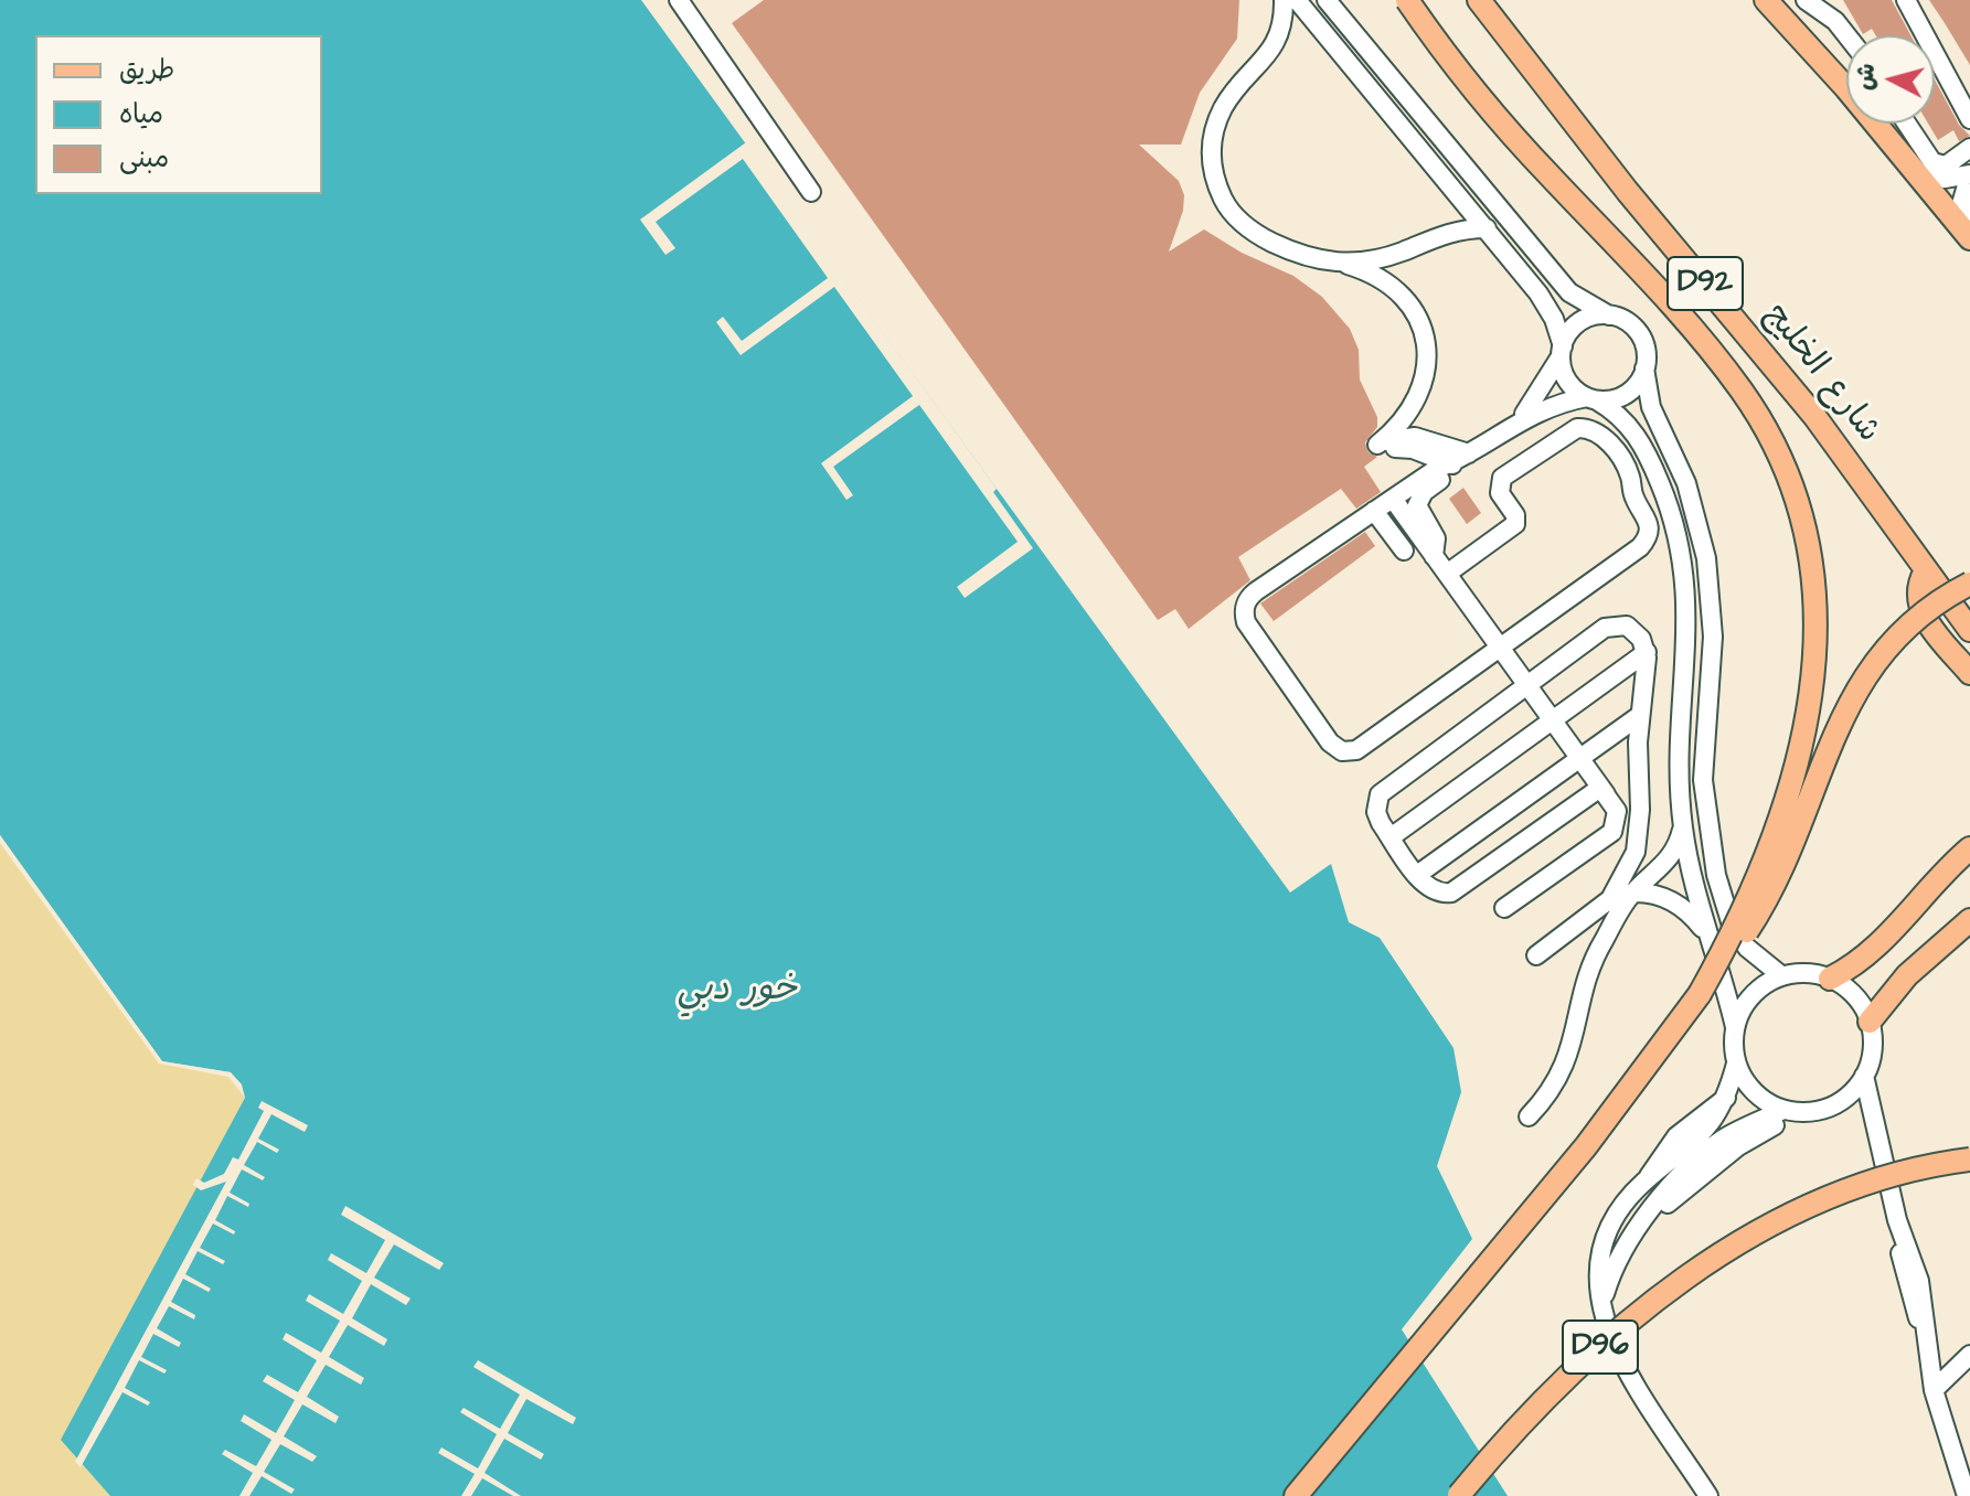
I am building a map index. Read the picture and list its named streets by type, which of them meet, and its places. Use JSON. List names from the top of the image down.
{
  "streets": {
    "main road": ["D92", "شارع الخليج", "D96"]
  },
  "water": ["خور دبي"],
  "legend": ["طريق", "مياه", "مبنى"],
  "north": "left"
}
